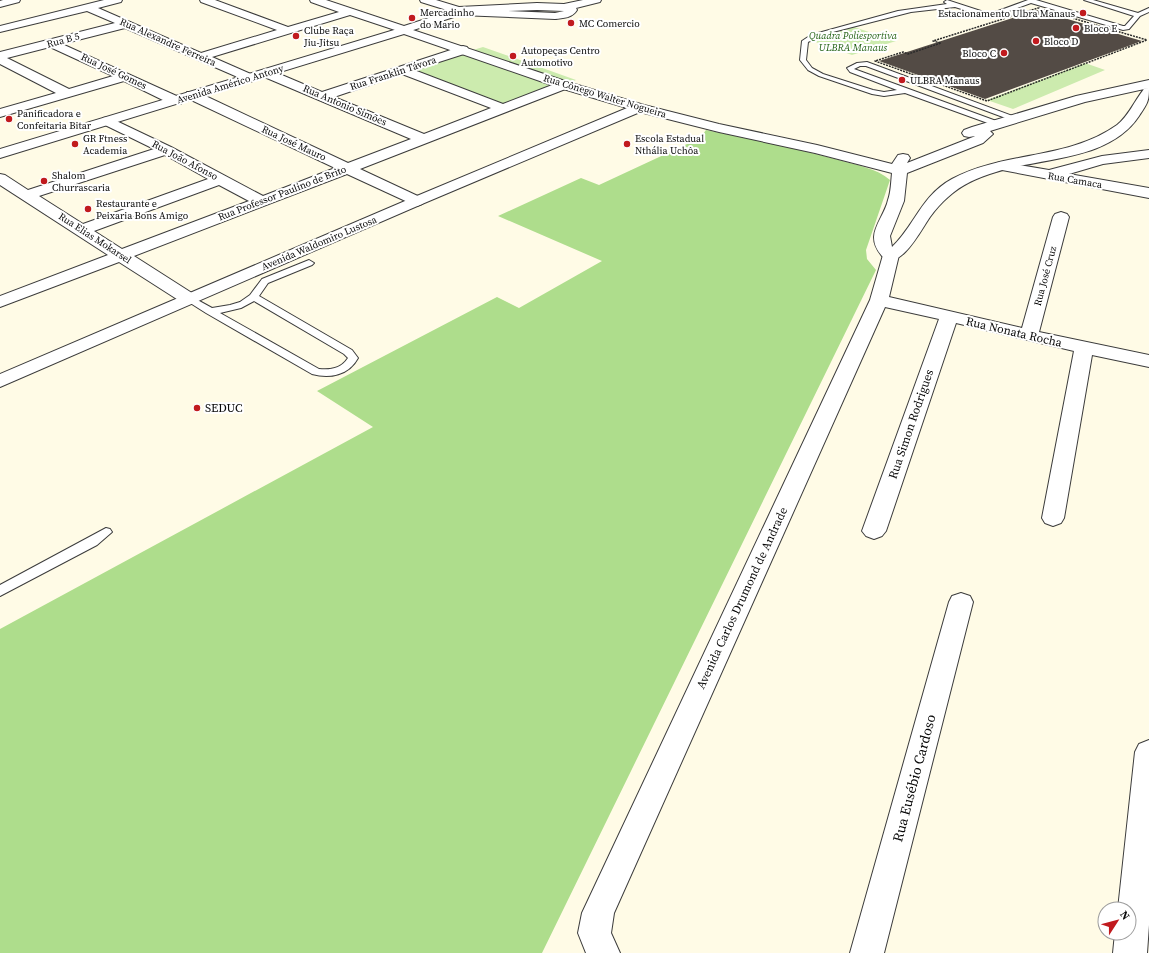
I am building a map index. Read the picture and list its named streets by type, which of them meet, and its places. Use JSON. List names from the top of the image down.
{
  "streets": {
    "street": [
      "Rua B 5",
      "Rua Alexandre Ferreira",
      "Rua José Gomes",
      "Rua Franklin Távora",
      "Avenida Américo Antony",
      "Rua Cônego Walter Nogueira",
      "Rua Antonio Simões",
      "Rua José Mauro",
      "Rua João Afonso",
      "Rua Camaca",
      "Rua Professor Paulino de Brito",
      "Rua Elias Mokarsel",
      "Avenida Waldomiro Lustosa",
      "Rua José Cruz",
      "Rua Nonata Rocha",
      "Rua Simon Rodrigues",
      "Avenida Carlos Drumond de Andrade",
      "Rua Eusébio Cardoso"
    ]
  },
  "crossings": [
    ["Rua B 5", "Rua Alexandre Ferreira"],
    ["Rua B 5", "Rua José Gomes"],
    ["Rua Alexandre Ferreira", "Avenida Américo Antony"],
    ["Rua José Gomes", "Avenida Américo Antony"],
    ["Rua Franklin Távora", "Rua Cônego Walter Nogueira"],
    ["Rua Franklin Távora", "Rua Antonio Simões"],
    ["Avenida Américo Antony", "Rua Cônego Walter Nogueira"],
    ["Avenida Américo Antony", "Rua Antonio Simões"],
    ["Avenida Américo Antony", "Rua José Mauro"],
    ["Avenida Américo Antony", "Rua João Afonso"],
    ["Rua Cônego Walter Nogueira", "Rua Professor Paulino de Brito"],
    ["Rua Cônego Walter Nogueira", "Avenida Waldomiro Lustosa"],
    ["Rua Antonio Simões", "Rua Professor Paulino de Brito"],
    ["Rua José Mauro", "Rua Professor Paulino de Brito"],
    ["Rua José Mauro", "Avenida Waldomiro Lustosa"],
    ["Rua João Afonso", "Rua Professor Paulino de Brito"],
    ["Rua Professor Paulino de Brito", "Rua Elias Mokarsel"],
    ["Rua Elias Mokarsel", "Avenida Waldomiro Lustosa"],
    ["Rua José Cruz", "Rua Nonata Rocha"],
    ["Rua Nonata Rocha", "Rua Simon Rodrigues"],
    ["Rua Nonata Rocha", "Avenida Carlos Drumond de Andrade"]
  ],
  "parks": ["Quadra Poliesportiva ULBRA Manaus"],
  "places": [
    "Estacionamento Ulbra Manaus",
    "Mercadinho do Mario",
    "MC Comercio",
    "Bloco E",
    "Clube Raça Jiu-Jitsu",
    "Bloco D",
    "Bloco C",
    "Autopeças Centro Automotivo",
    "ULBRA Manaus",
    "Panificadora e Confeitaria Bitar",
    "GR Ftness Academia",
    "Escola Estadual Nthália Uchôa",
    "Shalom Churrascaria",
    "Restaurante e Peixaria Bons Amigo",
    "SEDUC"
  ],
  "north": "top right"
}
